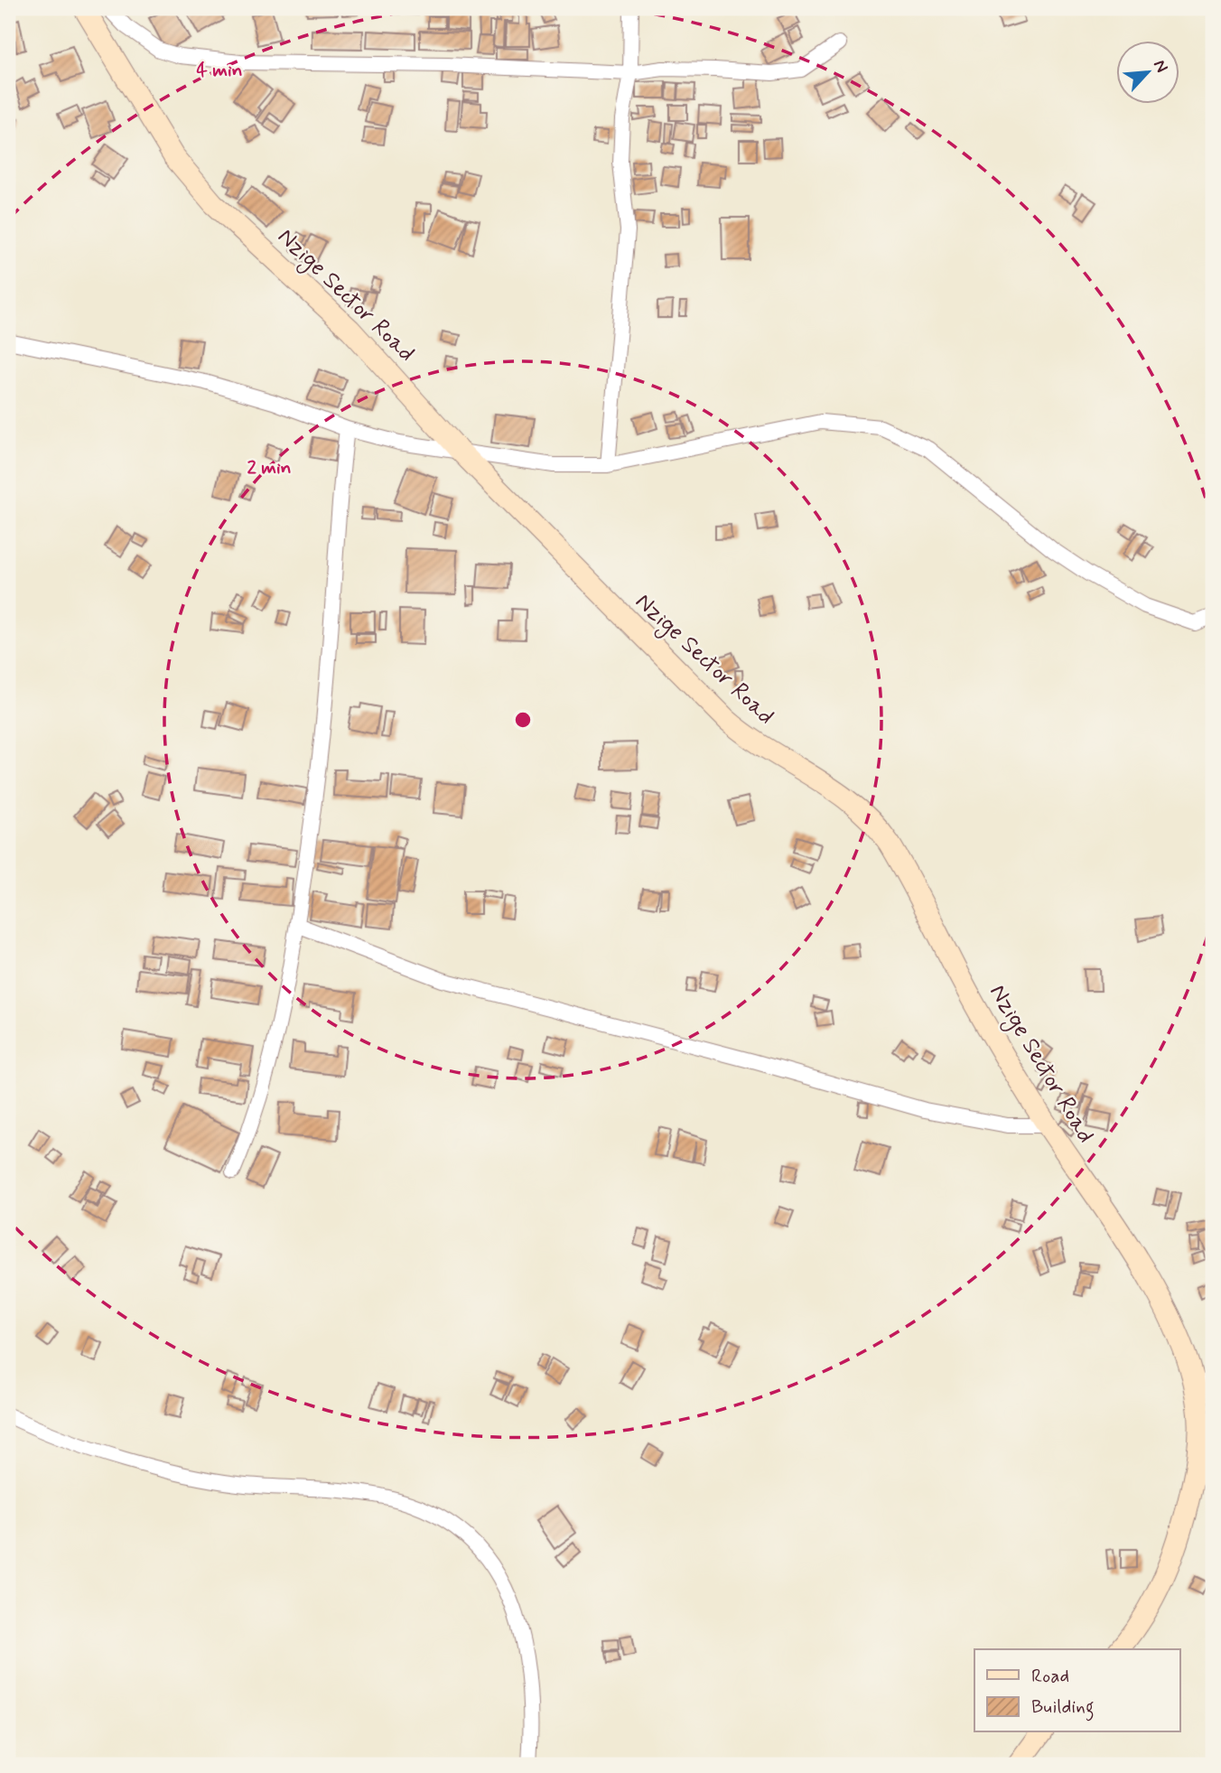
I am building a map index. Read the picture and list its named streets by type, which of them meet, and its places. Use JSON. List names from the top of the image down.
{
  "streets": {
    "main road": ["Nzige Sector Road"]
  },
  "legend": ["Road", "Building"],
  "north": "top right",
  "rings": ["4 min", "2 min"]
}
